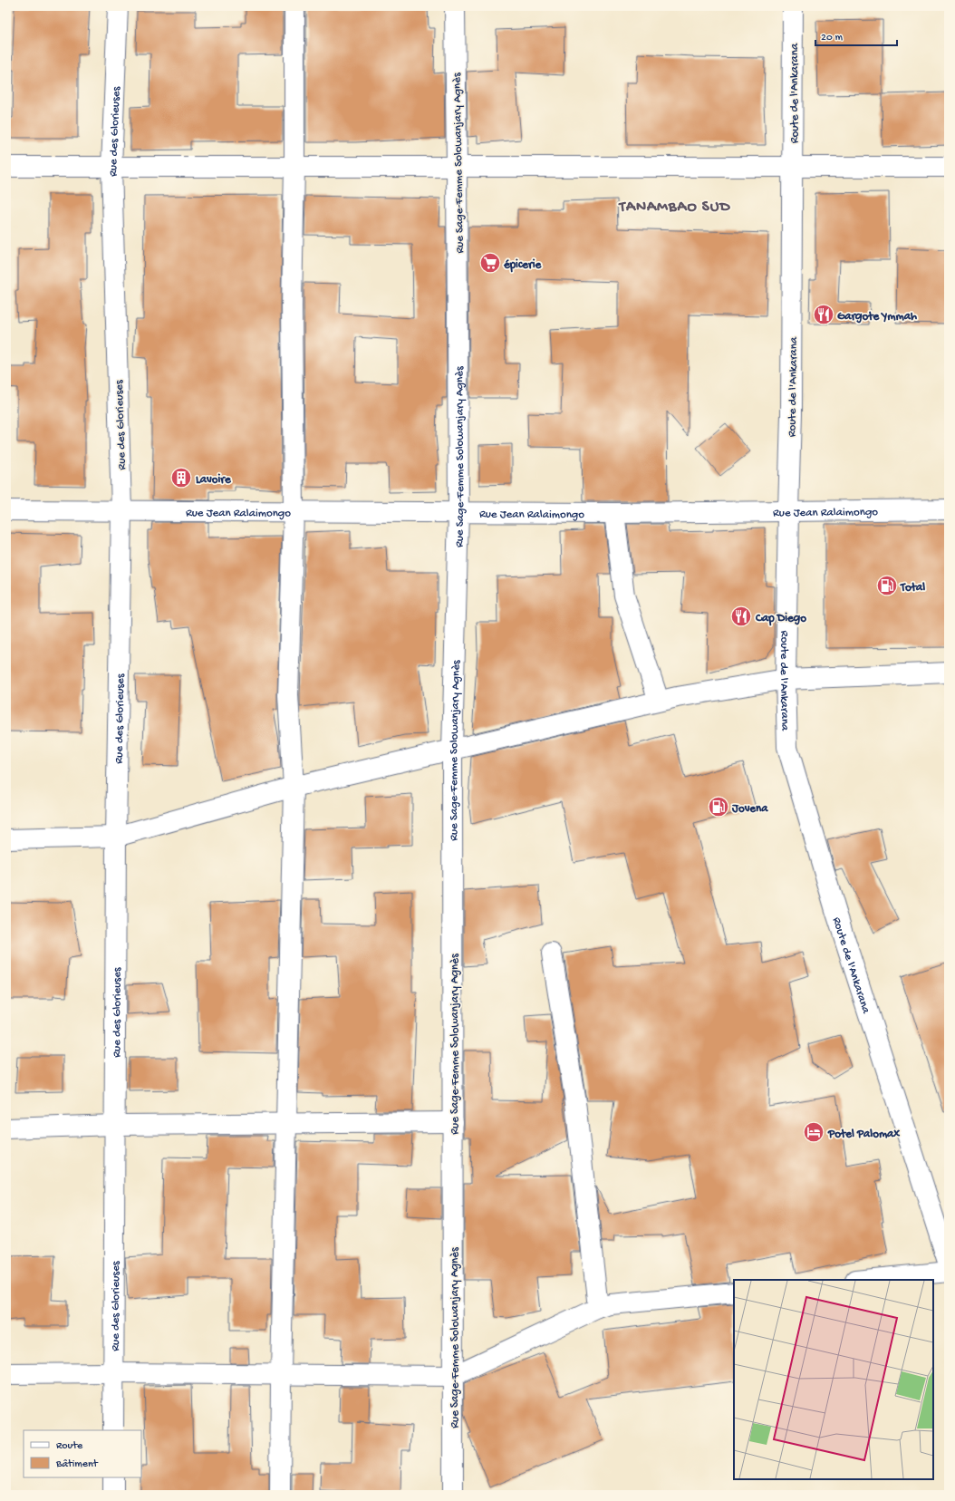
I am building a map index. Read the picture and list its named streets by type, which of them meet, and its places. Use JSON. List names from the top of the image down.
{
  "streets": {
    "street": [
      "Route de l'Ankarana",
      "Rue des Glorieuses",
      "Rue Sage-Femme Solowanjary Agnès",
      "Rue Jean Ralaimongo"
    ]
  },
  "crossings": [
    ["Route de l'Ankarana", "Rue Jean Ralaimongo"],
    ["Rue des Glorieuses", "Rue Jean Ralaimongo"],
    ["Rue Sage-Femme Solowanjary Agnès", "Rue Jean Ralaimongo"]
  ],
  "districts": ["TANAMBAO SUD"],
  "places": {
    "supermarket": ["épicerie"],
    "restaurant": ["Gargote Ymmah", "Cap Diego"],
    "building": ["Lavoire"],
    "fuel station": ["Total", "Jovena"],
    "hotel": ["Potel Palomax"]
  },
  "legend": ["Route", "Bâtiment"],
  "scale_bar": "20 m"
}
